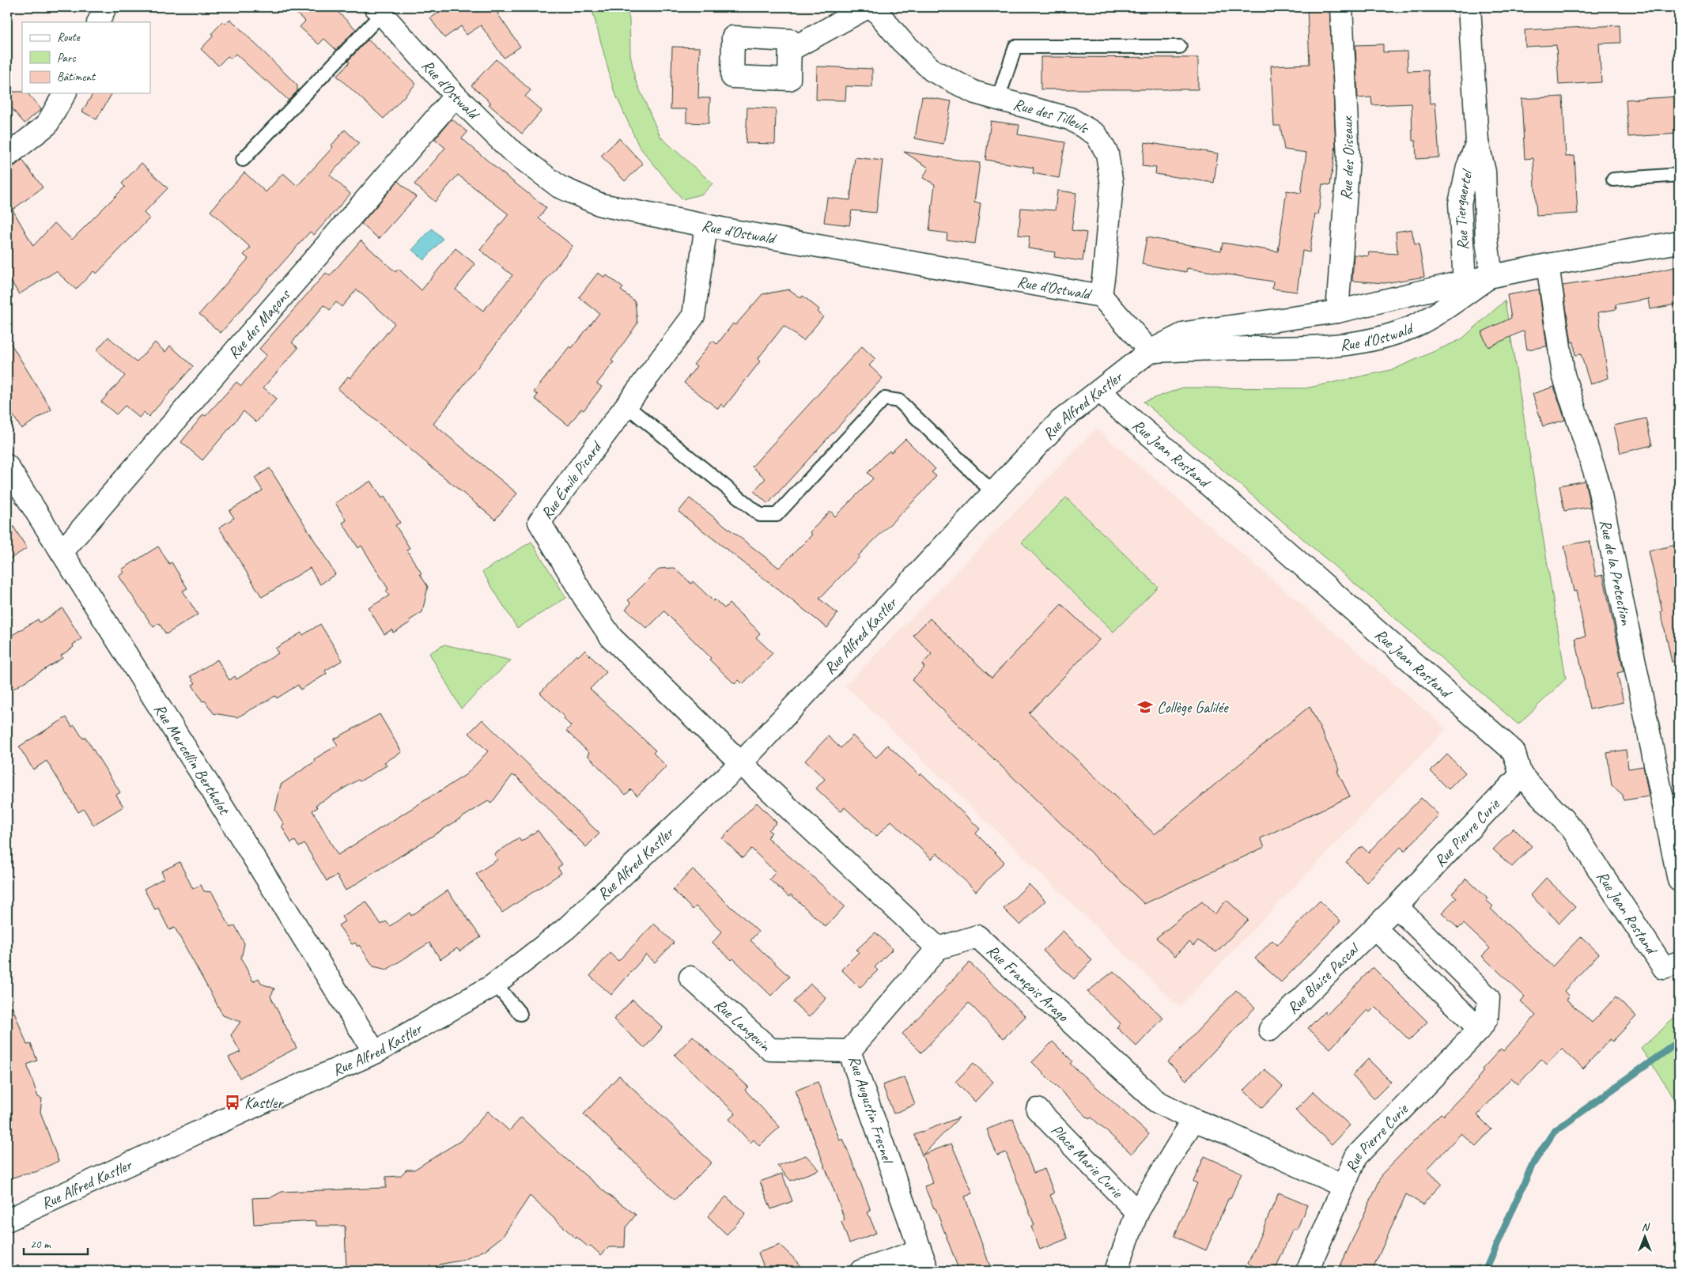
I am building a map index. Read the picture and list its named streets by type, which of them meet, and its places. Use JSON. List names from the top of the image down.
{
  "streets": {
    "street": [
      "Rue d'Ostwald",
      "Rue des Tilleuls",
      "Rue des Oiseaux",
      "Rue Tiergaertel",
      "Rue des Maçons",
      "Rue Alfred Kastler",
      "Rue Jean Rostand",
      "Rue Émile Picard",
      "Rue de la Protection",
      "Rue Marcellin Berthelot",
      "Rue Pierre Curie",
      "Rue Blaise Pascal",
      "Rue François Arago",
      "Rue Langevin",
      "Rue Augustin Fresnel",
      "Place Marie Curie"
    ]
  },
  "crossings": [
    ["Rue d'Ostwald", "Rue des Tilleuls"],
    ["Rue d'Ostwald", "Rue des Oiseaux"],
    ["Rue d'Ostwald", "Rue Tiergaertel"],
    ["Rue d'Ostwald", "Rue des Maçons"],
    ["Rue d'Ostwald", "Rue Alfred Kastler"],
    ["Rue d'Ostwald", "Rue Émile Picard"],
    ["Rue d'Ostwald", "Rue de la Protection"],
    ["Rue des Maçons", "Rue Marcellin Berthelot"],
    ["Rue Alfred Kastler", "Rue Jean Rostand"],
    ["Rue Alfred Kastler", "Rue Émile Picard"],
    ["Rue Alfred Kastler", "Rue Marcellin Berthelot"],
    ["Rue Jean Rostand", "Rue Pierre Curie"],
    ["Rue Pierre Curie", "Rue Blaise Pascal"],
    ["Rue Pierre Curie", "Rue François Arago"],
    ["Rue François Arago", "Rue Augustin Fresnel"],
    ["Rue François Arago", "Place Marie Curie"],
    ["Rue Langevin", "Rue Augustin Fresnel"]
  ],
  "places": {
    "school or university": ["Collège Galilée"],
    "bus stop": ["Kastler"]
  },
  "legend": ["Route", "Parc", "Bâtiment"],
  "scale_bar": "20 m",
  "north": "top"
}
